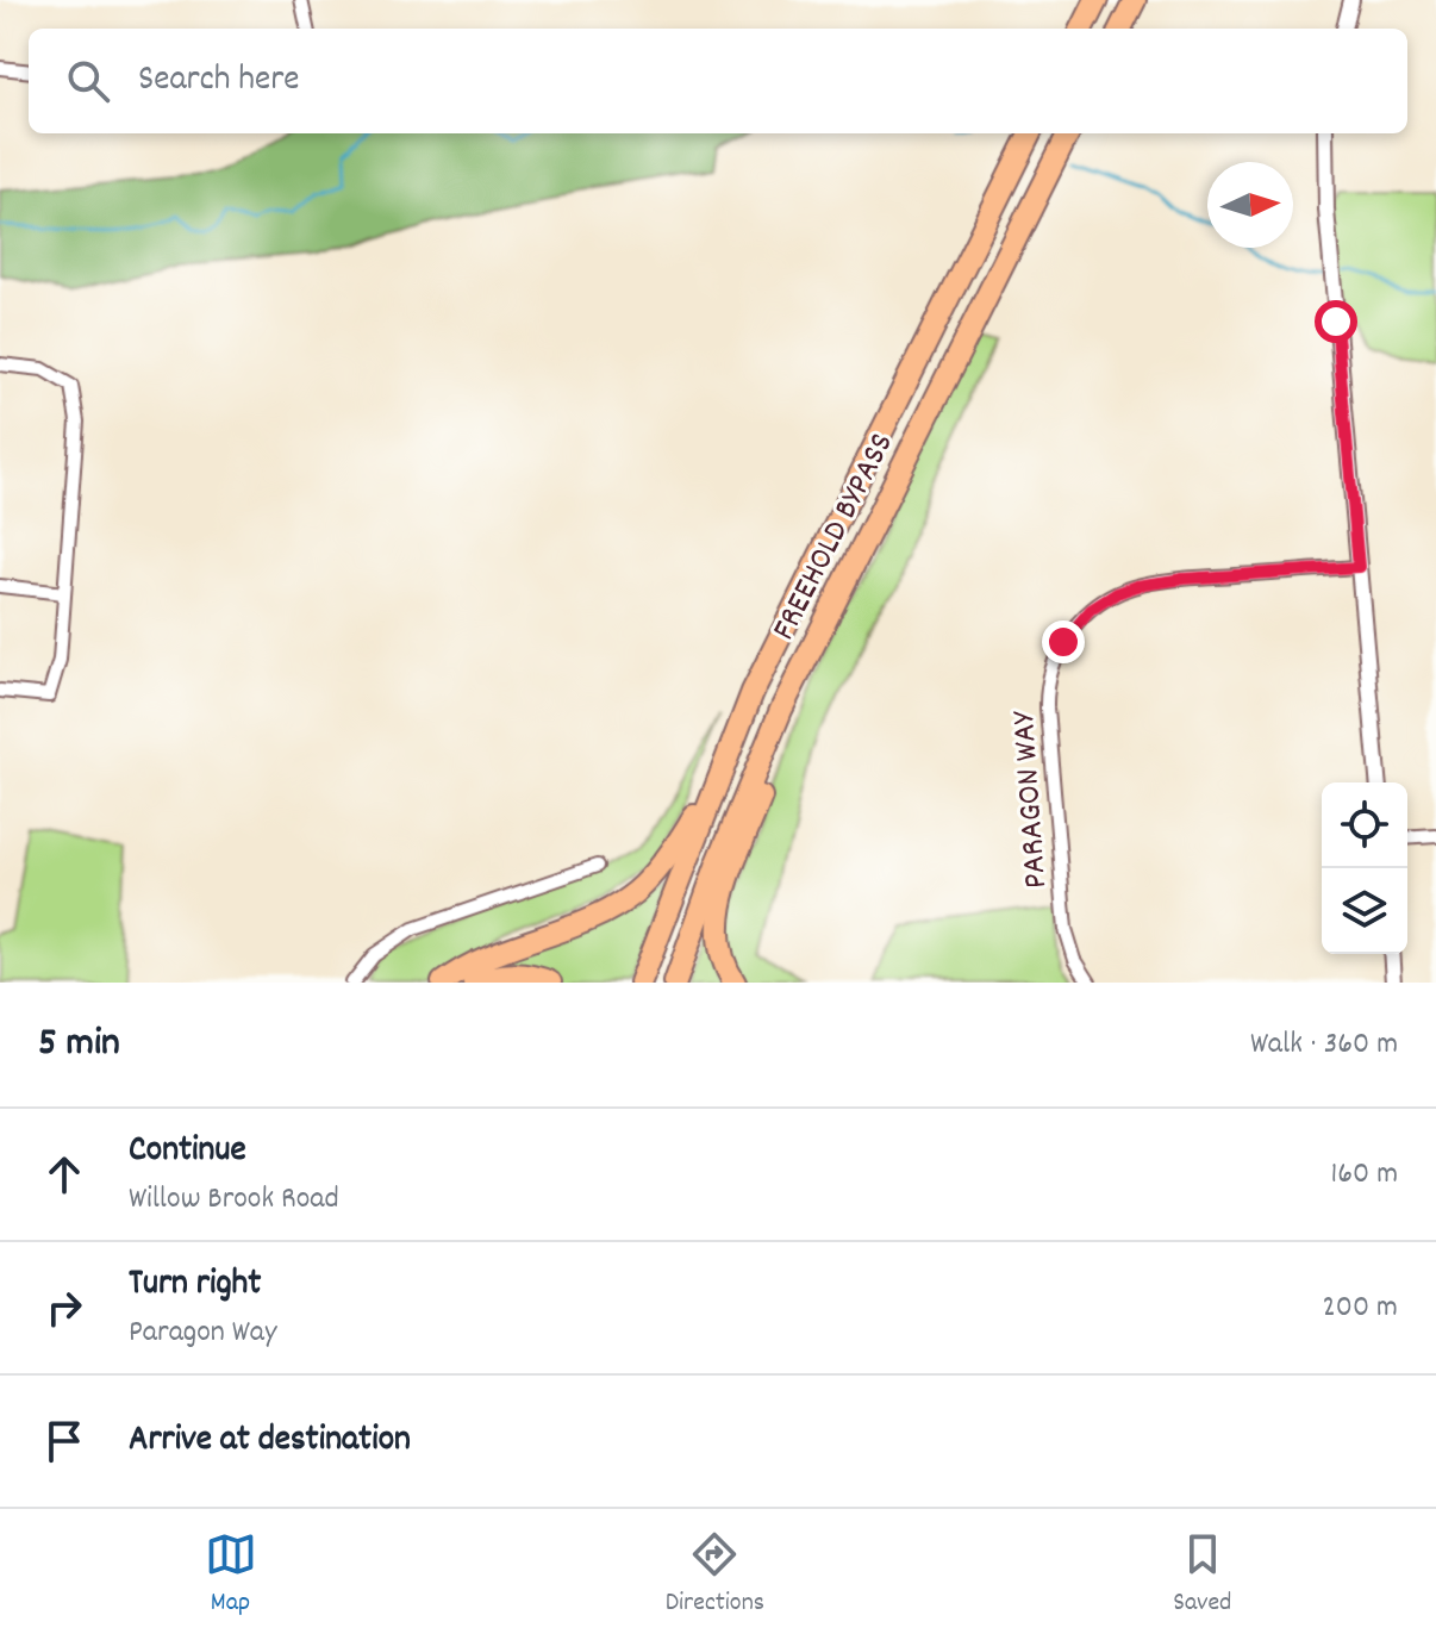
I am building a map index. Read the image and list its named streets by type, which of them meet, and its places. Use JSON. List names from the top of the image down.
{
  "streets": {
    "highway": ["FREEHOLD BYPASS"],
    "street": ["PARAGON WAY"]
  },
  "north": "right",
  "page": {
    "search": "Search here",
    "heading": ["5 min", "Walk · 360 m"],
    "list": [
      ["Continue", "Willow Brook Road", "160 m"],
      ["Turn right", "Paragon Way", "200 m"],
      "Arrive at destination"
    ],
    "nav": ["Map", "Directions", "Saved"]
  }
}
